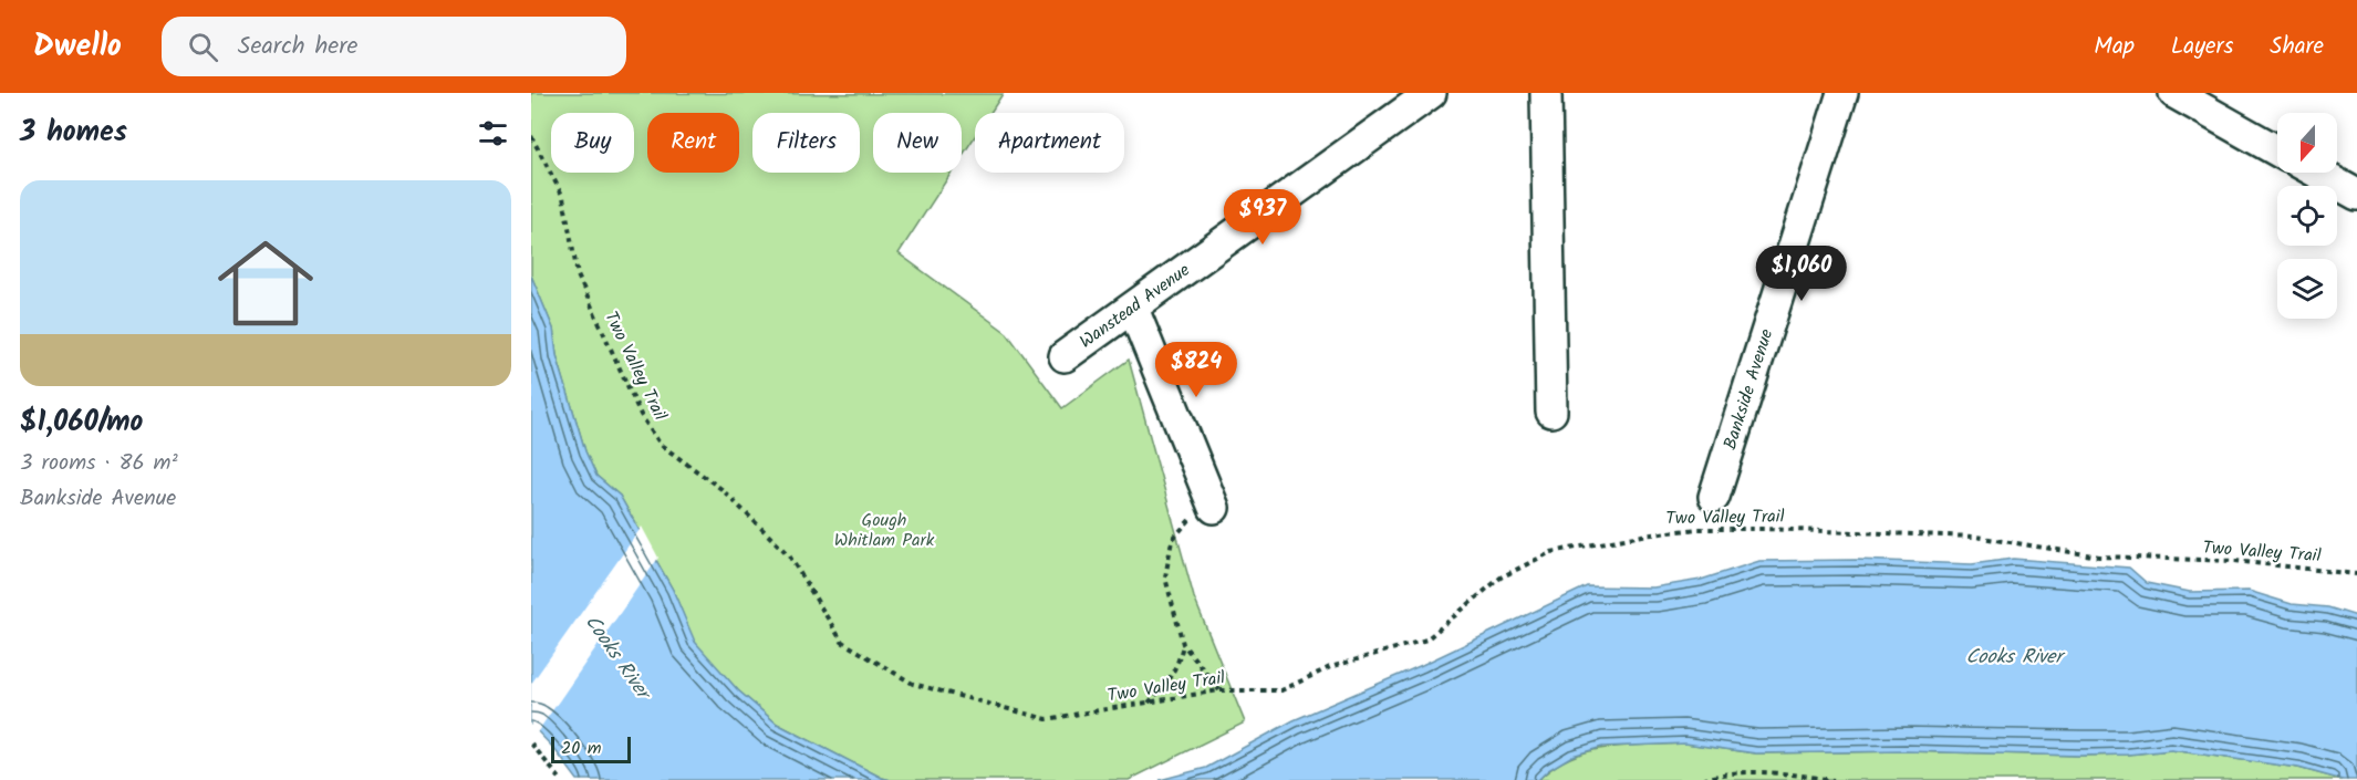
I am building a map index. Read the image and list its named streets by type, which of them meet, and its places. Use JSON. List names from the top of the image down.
{
  "streets": {
    "street": ["Wanstead Avenue", "Bankside Avenue"],
    "path": ["Two Valley Trail"]
  },
  "water": ["Cooks River"],
  "parks": ["Gough Whitlam Park"],
  "scale_bar": "20 m",
  "north": "bottom",
  "page": {
    "header": "Dwello",
    "search": "Search here",
    "nav": ["Map", "Layers", "Share"],
    "heading": "3 homes",
    "chip": [
      "Buy",
      "Rent",
      "Filters",
      "New",
      "Apartment"
    ],
    "list": [
      {
        "name": "$1,060/mo",
        "note": "3 rooms · 86 m² · Bankside Avenue"
      }
    ],
    "price": ["$937", "$1,060", "$824"],
    "scale": "20 m"
  }
}
